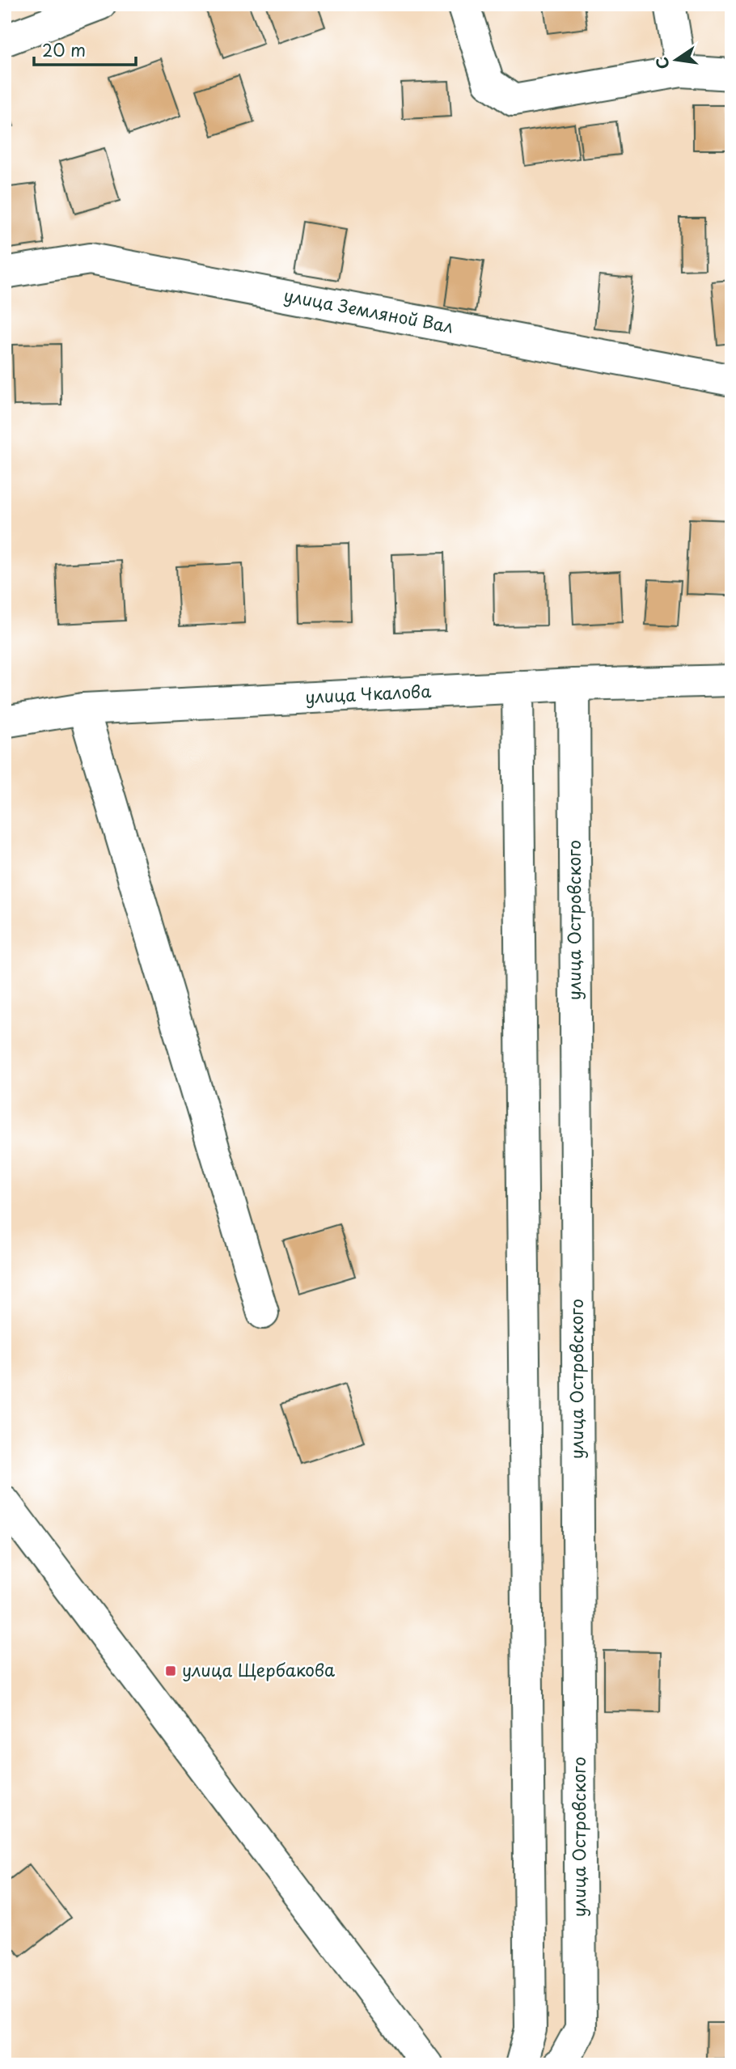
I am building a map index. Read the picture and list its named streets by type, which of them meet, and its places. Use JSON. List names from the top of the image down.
{
  "streets": {
    "street": ["улица Земляной Вал", "улица Чкалова", "улица Островского"]
  },
  "crossings": [
    ["улица Чкалова", "улица Островского"]
  ],
  "places": {
    "transit": ["улица Щербакова"]
  },
  "scale_bar": "20 m",
  "north": "left"
}
